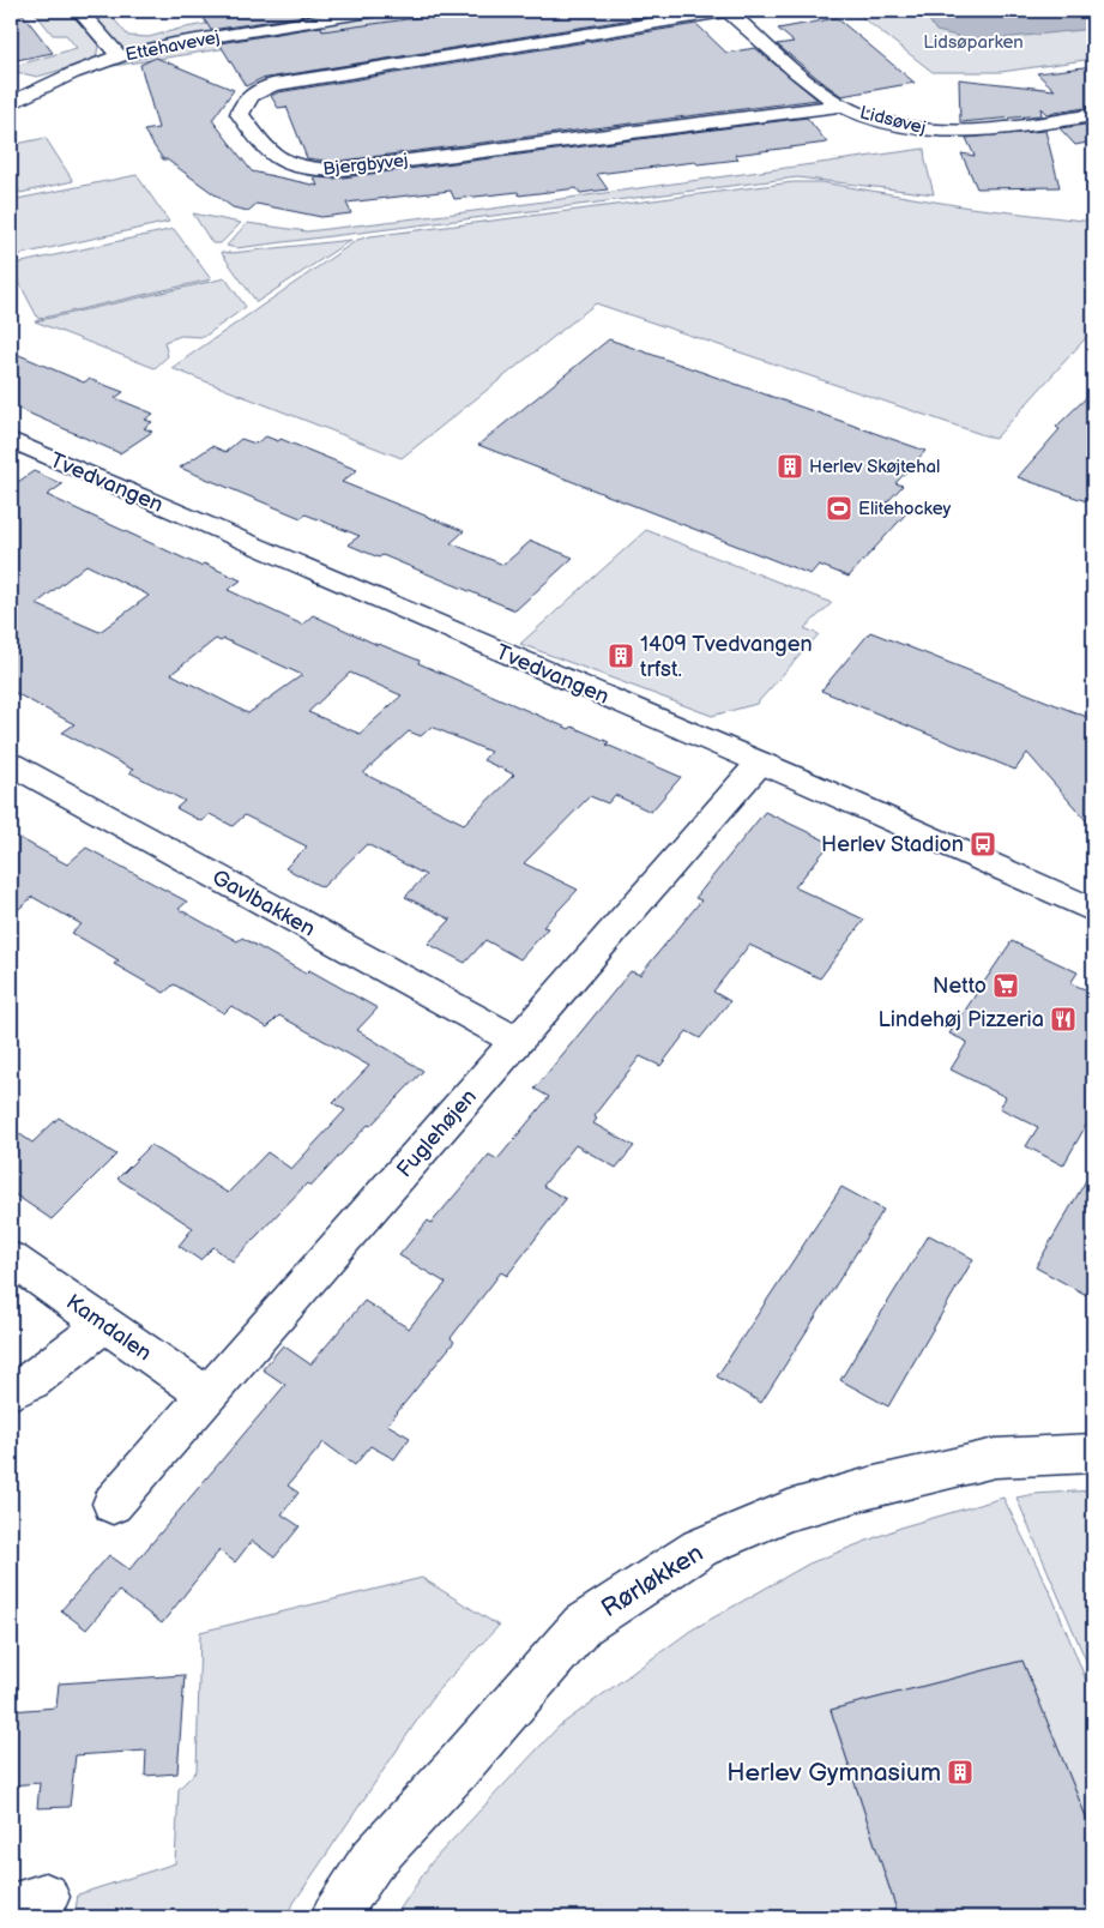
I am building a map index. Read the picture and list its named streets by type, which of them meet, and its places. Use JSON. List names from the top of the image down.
{
  "streets": {
    "street": [
      "Ettehavevej",
      "Lidsøvej",
      "Bjergbyvej",
      "Tvedvangen",
      "Gavlbakken",
      "Fuglehøjen",
      "Kamdalen",
      "Rørløkken"
    ]
  },
  "crossings": [
    ["Lidsøvej", "Bjergbyvej"],
    ["Tvedvangen", "Fuglehøjen"],
    ["Gavlbakken", "Fuglehøjen"],
    ["Fuglehøjen", "Kamdalen"]
  ],
  "parks": ["Lidsøparken"],
  "places": {
    "building": ["Herlev Skøjtehal", "1409 Tvedvangen trfst.", "Herlev Gymnasium"],
    "sports": ["Elitehockey"],
    "bus stop": ["Herlev Stadion"],
    "supermarket": ["Netto"],
    "restaurant": ["Lindehøj Pizzeria"]
  }
}
